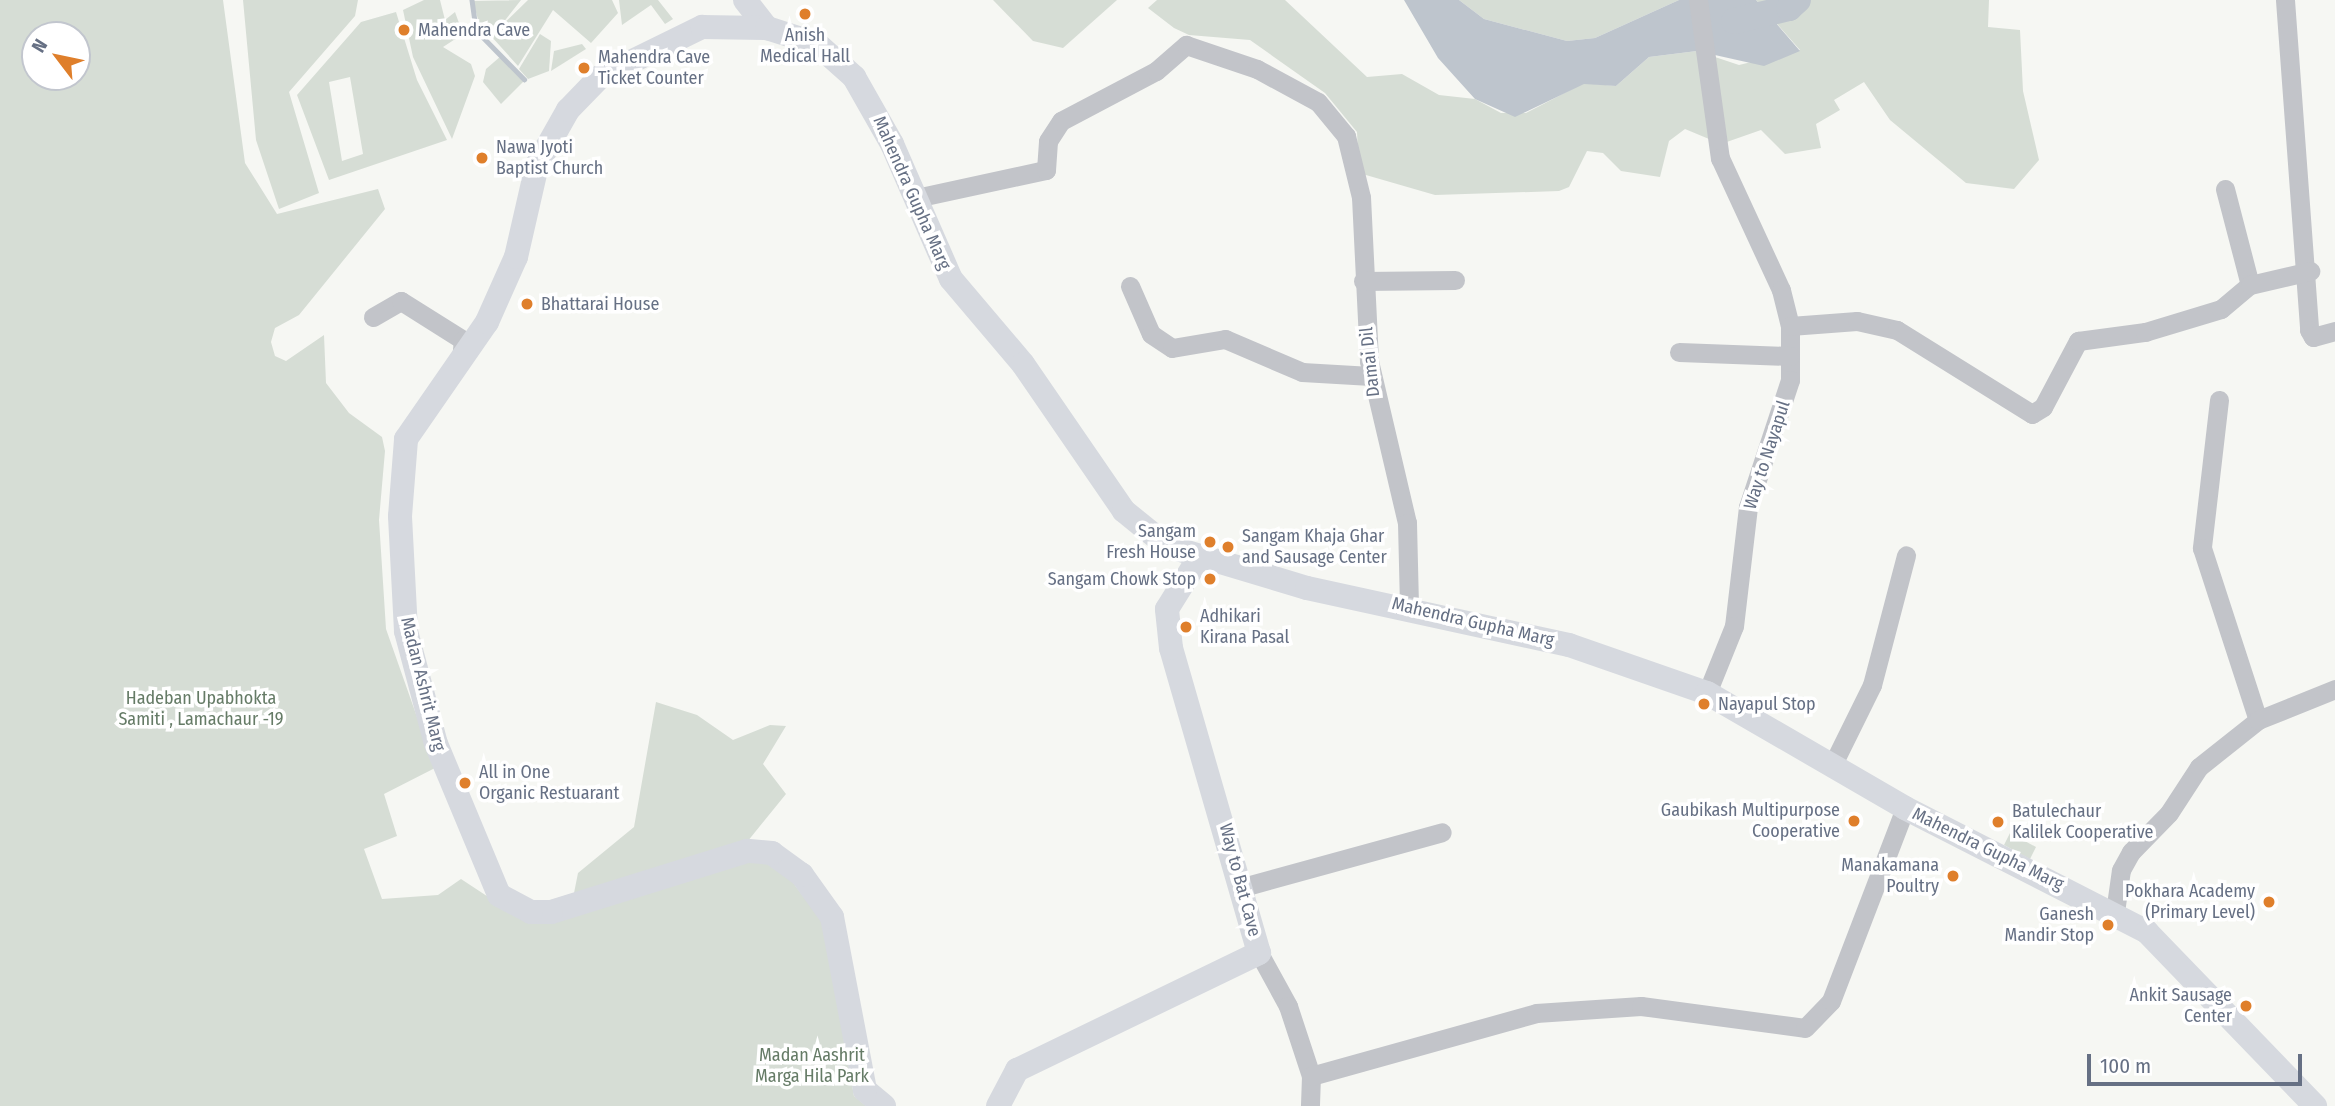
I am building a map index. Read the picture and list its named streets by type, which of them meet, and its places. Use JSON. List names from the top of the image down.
{
  "streets": {
    "main road": ["Mahendra Gupha Marg", "Madan Ashrit Marg", "Way to Bat Cave"],
    "street": ["Damai Dil", "Way to Nayapul"]
  },
  "crossings": [
    ["Mahendra Gupha Marg", "Damai Dil"],
    ["Mahendra Gupha Marg", "Way to Nayapul"],
    ["Mahendra Gupha Marg", "Madan Ashrit Marg"],
    ["Mahendra Gupha Marg", "Way to Bat Cave"]
  ],
  "parks": ["Hadeban Upabhokta Samiti , Lamachaur -19", "Madan Aashrit Marga Hila Park"],
  "places": [
    "Anish Medical Hall",
    "Mahendra Cave",
    "Mahendra Cave Ticket Counter",
    "Nawa Jyoti Baptist Church",
    "Bhattarai House",
    "Sangam Fresh House",
    "Sangam Khaja Ghar and Sausage Center",
    "Sangam Chowk Stop",
    "Adhikari Kirana Pasal",
    "Nayapul Stop",
    "All in One Organic Restuarant",
    "Gaubikash Multipurpose Cooperative",
    "Batulechaur Kalilek Cooperative",
    "Manakamana Poultry",
    "Pokhara Academy (Primary Level)",
    "Ganesh Mandir Stop",
    "Ankit Sausage Center"
  ],
  "scale_bar": "100 m",
  "north": "top left"
}
